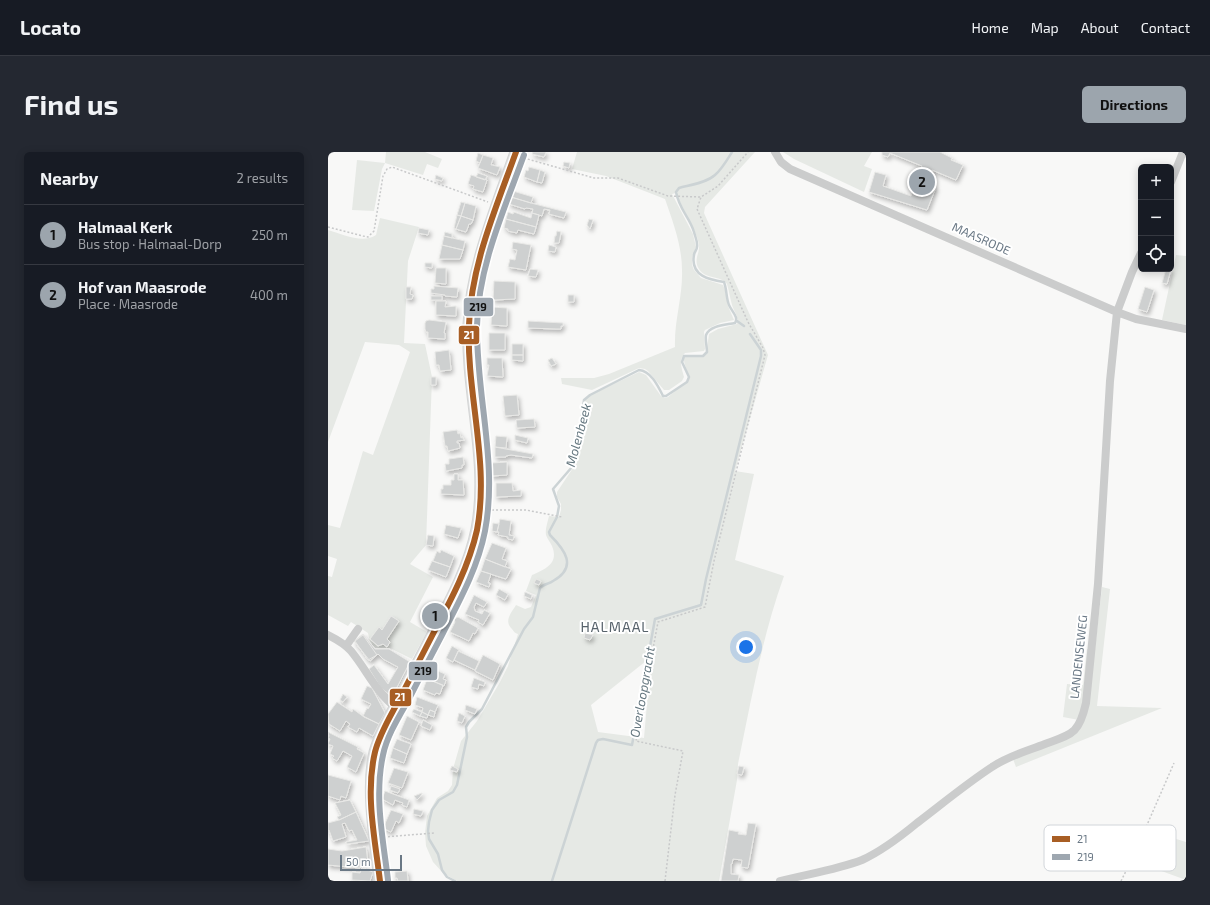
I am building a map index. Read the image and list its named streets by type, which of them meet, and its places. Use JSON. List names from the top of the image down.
{
  "streets": {
    "street": ["MAASRODE", "LANDENSEWEG"]
  },
  "crossings": [
    ["MAASRODE", "LANDENSEWEG"]
  ],
  "districts": ["HALMAAL"],
  "water": ["Molenbeek", "Overloopgracht"],
  "lines": ["transit line 21", "transit line 219"],
  "legend": ["21", "219"],
  "scale_bar": "50 m",
  "page": {
    "header": "Locato",
    "nav": [
      "Home",
      "Map",
      "About",
      "Contact"
    ],
    "buttons": "Directions",
    "title": "Find us",
    "heading": ["Nearby", "2 results"],
    "map_buttons": ["+", "−"],
    "pins": ["2", "1"],
    "list": [
      {
        "mark": "1",
        "name": "Halmaal Kerk",
        "note": "Bus stop · Halmaal-Dorp",
        "value": "250 m"
      },
      {
        "mark": "2",
        "name": "Hof van Maasrode",
        "note": "Place · Maasrode",
        "value": "400 m"
      }
    ],
    "scale": "50 m"
  }
}
